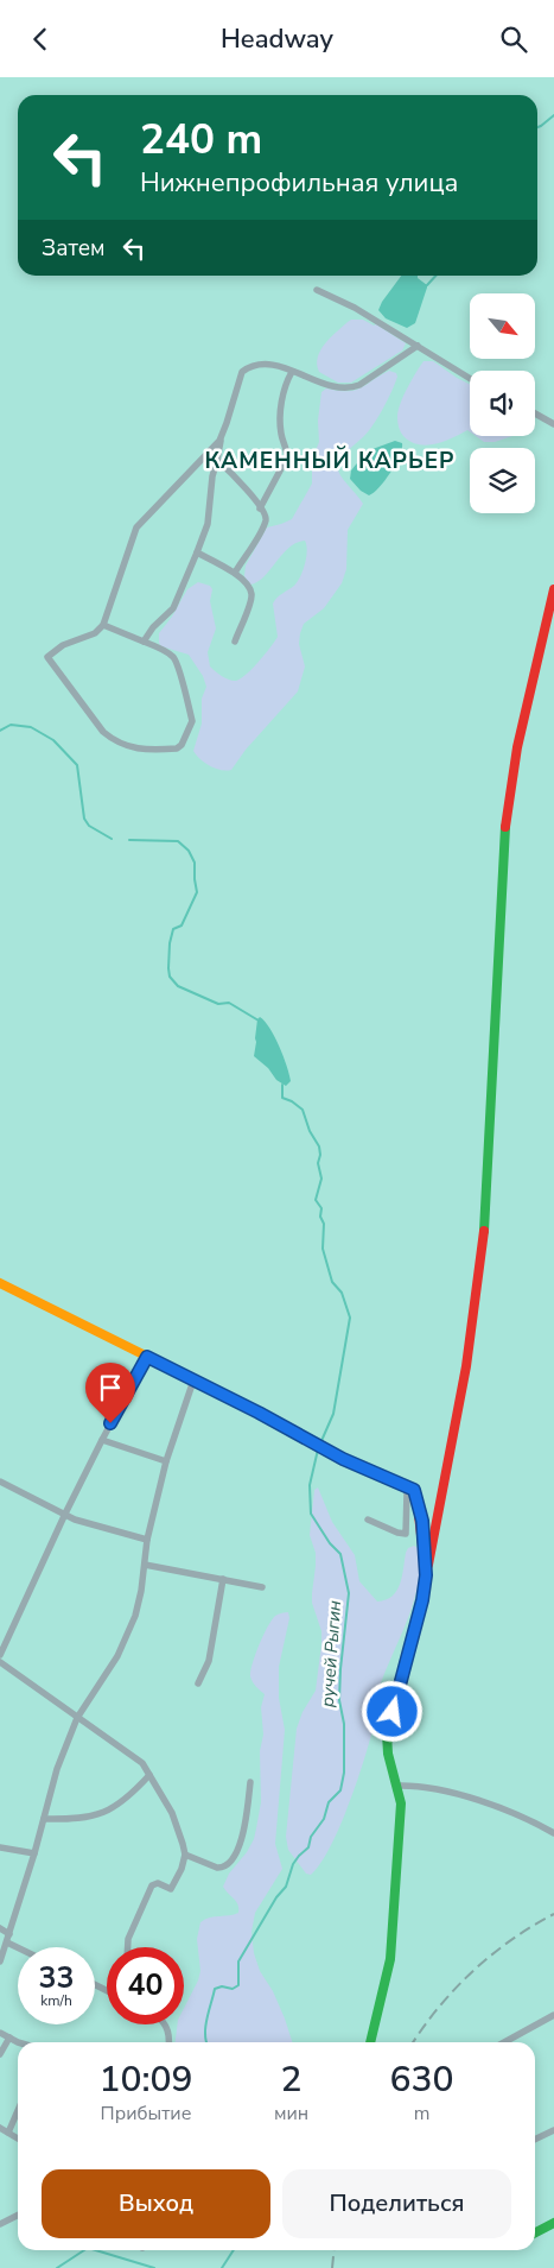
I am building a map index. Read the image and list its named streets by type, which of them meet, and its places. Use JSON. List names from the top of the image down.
{
  "districts": ["КАМЕННЫЙ КАРЬЕР"],
  "water": ["ручей Рыгин"],
  "north": "bottom right",
  "page": {
    "header": "Headway",
    "turn": ["240 m", "Нижнепрофильная улица"],
    "then": "Затем",
    "speed": "33 km/h",
    "limit": "40",
    "eta": [
      "10:09",
      "Прибытие",
      "2",
      "мин",
      "630",
      "m"
    ],
    "buttons": ["Выход", "Поделиться"]
  }
}
